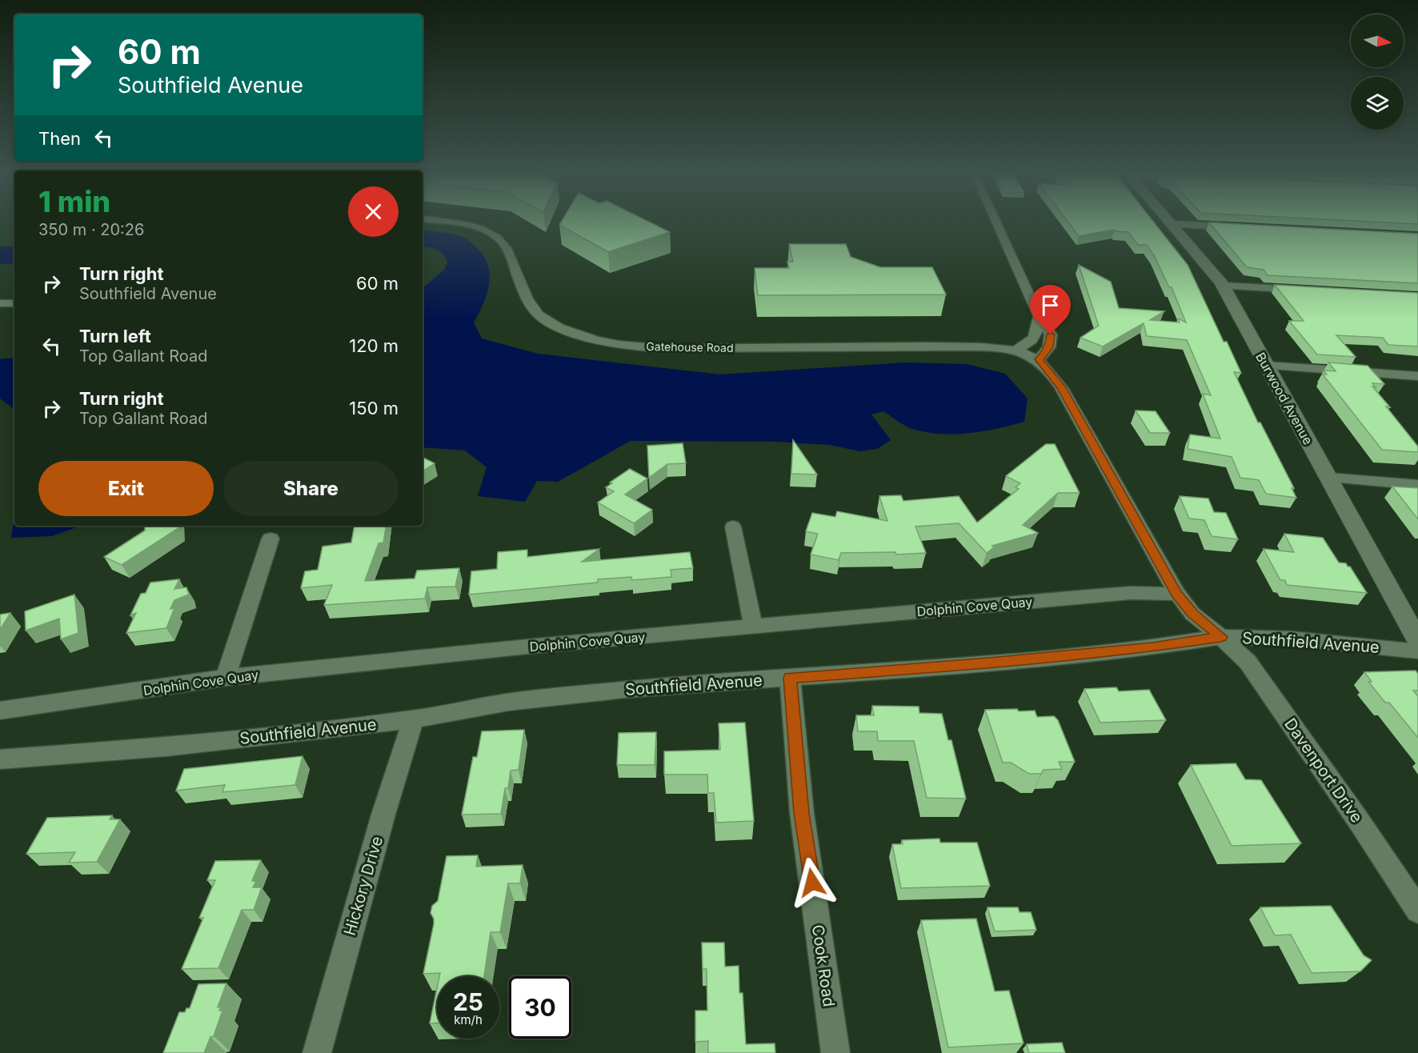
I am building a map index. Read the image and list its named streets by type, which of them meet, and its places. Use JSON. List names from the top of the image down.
{
  "streets": {
    "street": [
      "Gatehouse Road",
      "Burwood Avenue",
      "Dolphin Cove Quay",
      "Southfield Avenue",
      "Davenport Drive",
      "Hickory Drive",
      "Cook Road"
    ]
  },
  "crossings": [
    ["Dolphin Cove Quay", "Davenport Drive"],
    ["Southfield Avenue", "Davenport Drive"],
    ["Southfield Avenue", "Hickory Drive"],
    ["Southfield Avenue", "Cook Road"]
  ],
  "north": "right",
  "page": {
    "turn": ["60 m", "Southfield Avenue"],
    "then": "Then",
    "heading": ["1 min", "350 m · 20:26"],
    "list": [
      {
        "name": "Turn right",
        "note": "Southfield Avenue",
        "value": "60 m"
      },
      {
        "name": "Turn left",
        "note": "Top Gallant Road",
        "value": "120 m"
      },
      {
        "name": "Turn right",
        "note": "Top Gallant Road",
        "value": "150 m"
      }
    ],
    "buttons": ["Exit", "Share"],
    "speed": "25 km/h",
    "limit": "30"
  }
}
